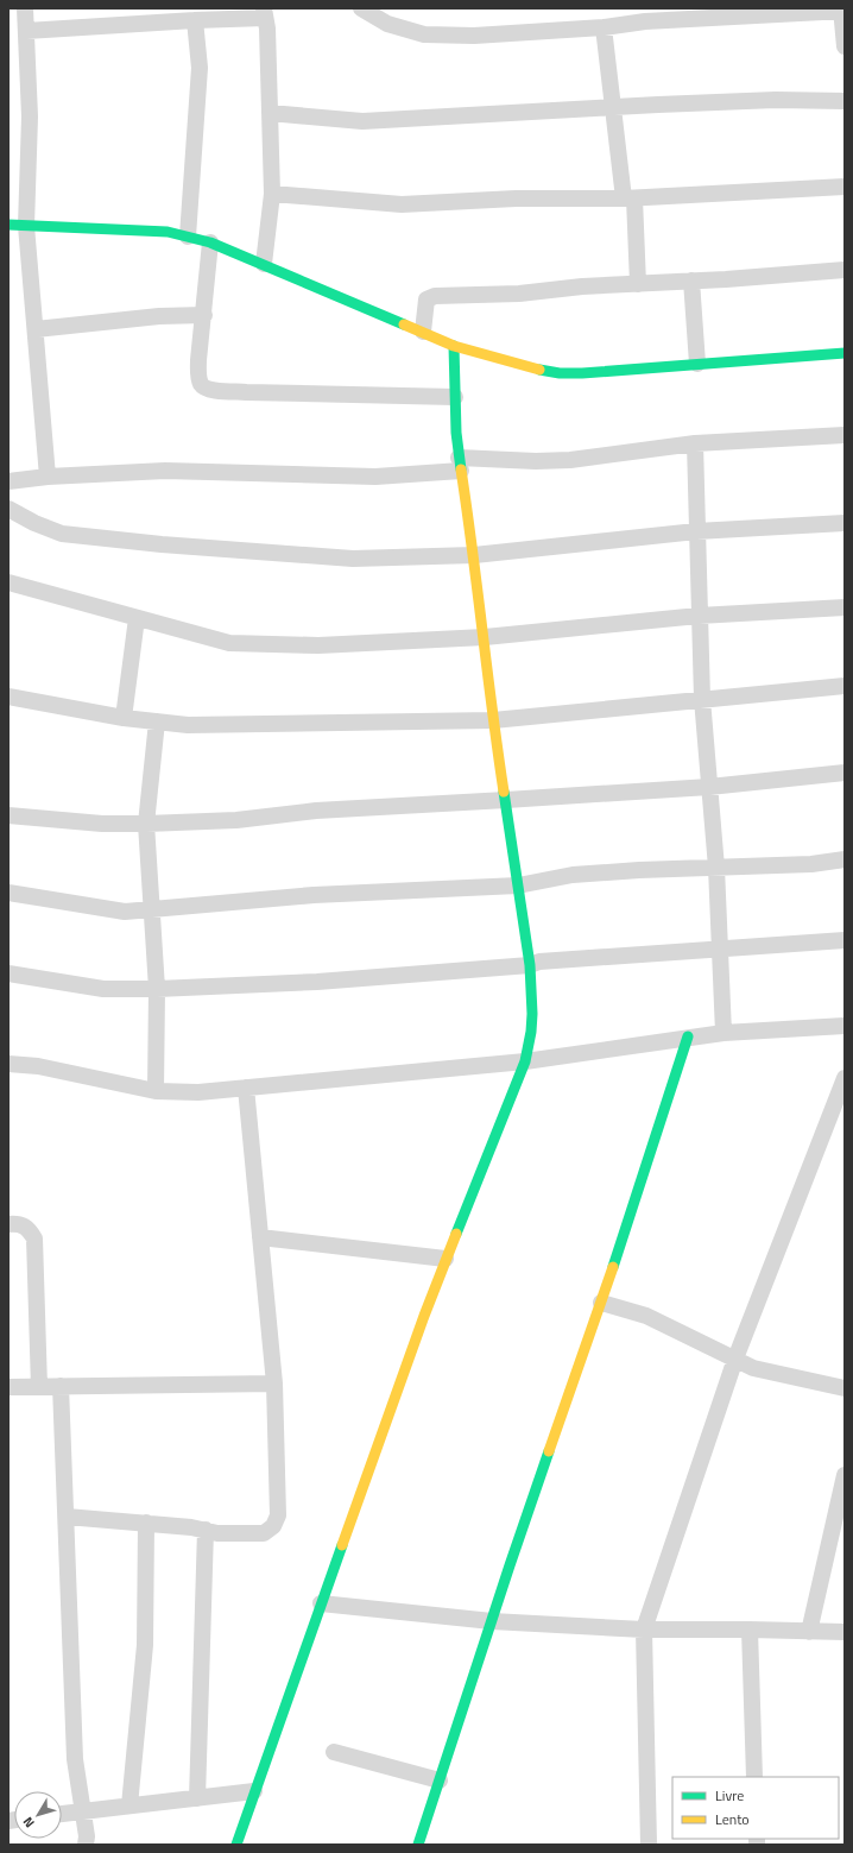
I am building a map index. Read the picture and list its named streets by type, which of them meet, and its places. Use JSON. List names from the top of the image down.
{
  "legend": ["Livre", "Lento"],
  "north": "bottom left"
}
